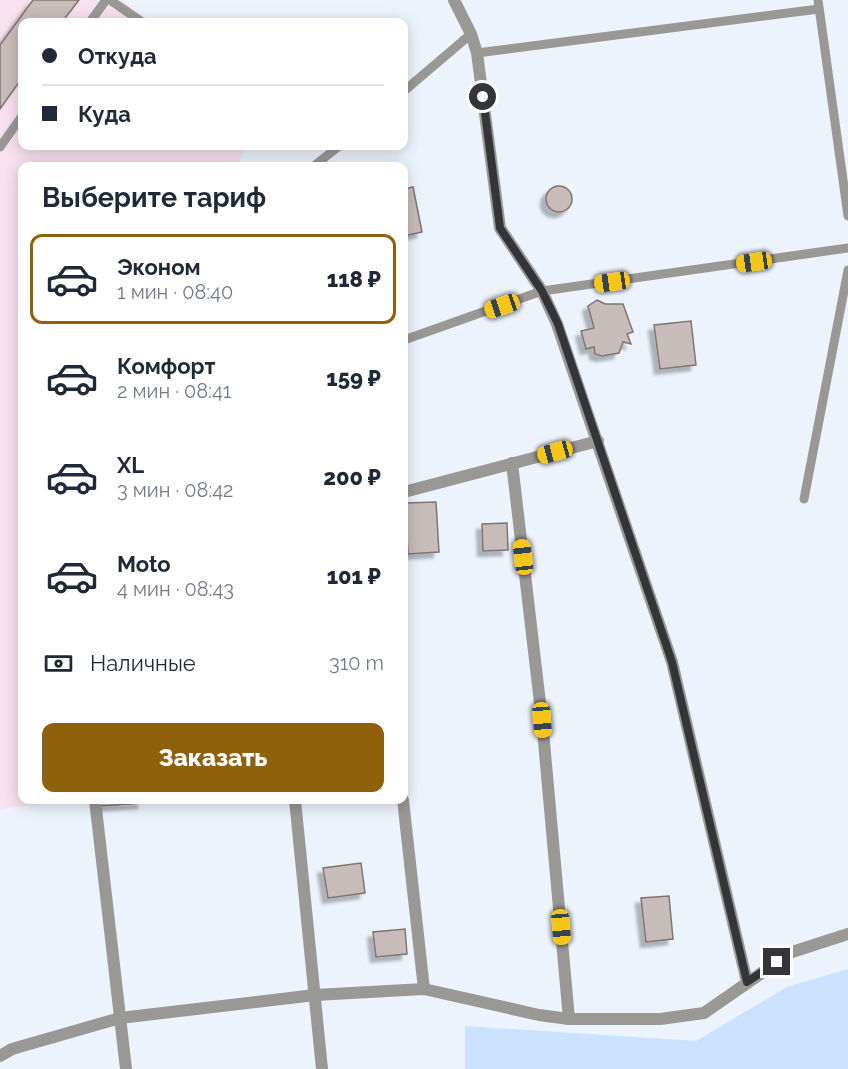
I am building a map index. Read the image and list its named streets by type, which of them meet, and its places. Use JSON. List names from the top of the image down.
{
  "page": {
    "banner": ["Откуда", "Куда"],
    "heading": "Выберите тариф",
    "list": [
      {
        "name": "Эконом",
        "note": "1 мин · 08:40",
        "value": "118 ₽"
      },
      {
        "name": "Комфорт",
        "note": "2 мин · 08:41",
        "value": "159 ₽"
      },
      {
        "name": "XL",
        "note": "3 мин · 08:42",
        "value": "200 ₽"
      },
      {
        "name": "Moto",
        "note": "4 мин · 08:43",
        "value": "101 ₽"
      }
    ],
    "pay": ["Наличные", "310 m"],
    "buttons": "Заказать"
  }
}
